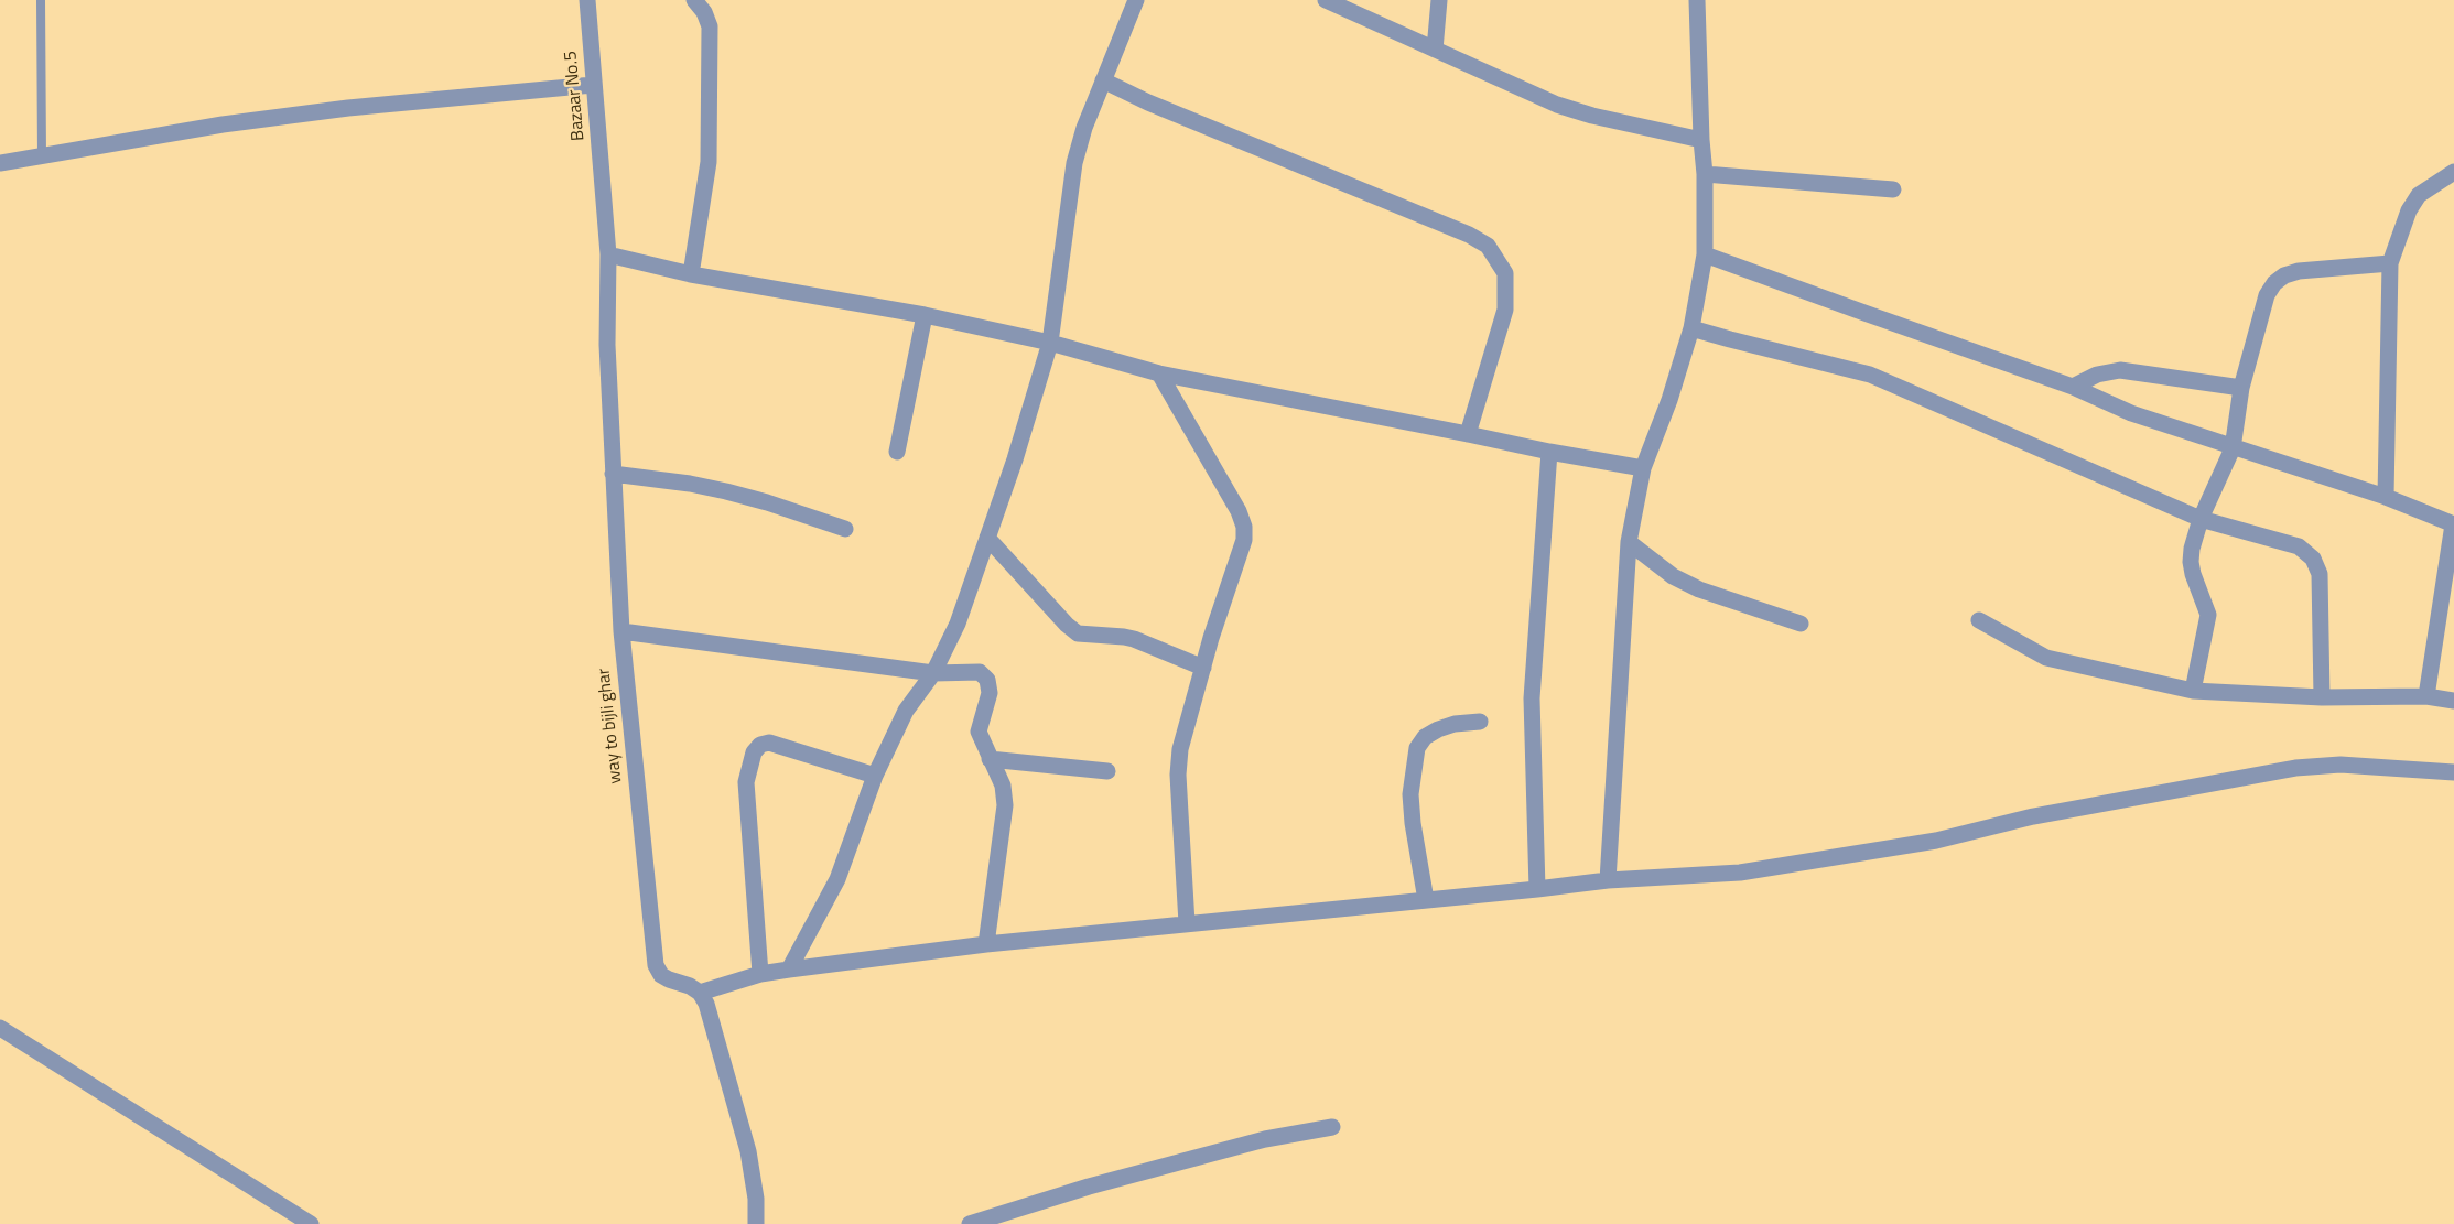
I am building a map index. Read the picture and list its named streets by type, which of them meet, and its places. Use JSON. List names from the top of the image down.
{
  "streets": {
    "street": ["Bazaar No.5", "way to bijli ghar"]
  },
  "crossings": [
    ["Bazaar No.5", "way to bijli ghar"]
  ]
}
